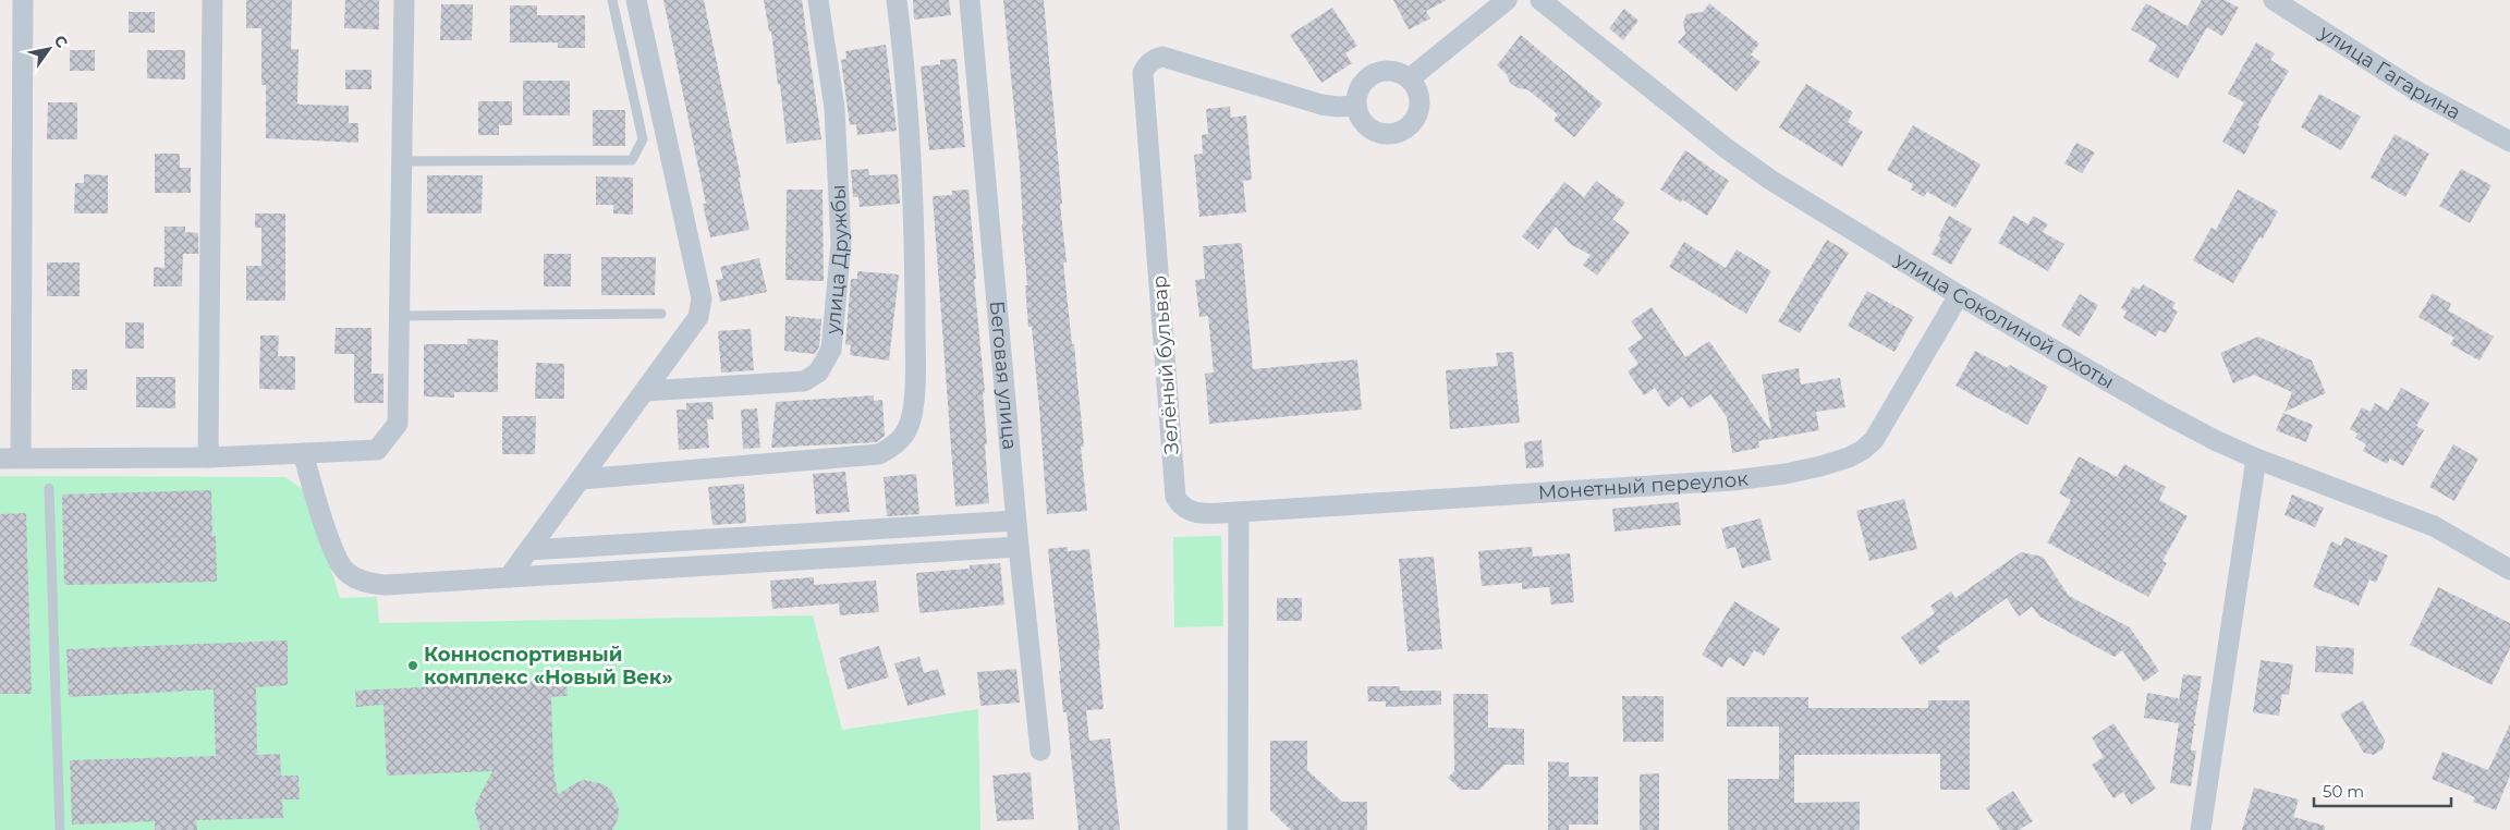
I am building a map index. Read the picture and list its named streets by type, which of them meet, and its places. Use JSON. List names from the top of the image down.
{
  "streets": {
    "street": [
      "улица Гагарина",
      "улица Дружбы",
      "улица Соколиной Охоты",
      "Зелёный бульвар",
      "Беговая улица",
      "Монетный переулок"
    ]
  },
  "crossings": [
    ["улица Соколиной Охоты", "Монетный переулок"],
    ["Зелёный бульвар", "Монетный переулок"]
  ],
  "places": ["Конноспортивный комплекс «Новый Век»"],
  "scale_bar": "50 m",
  "north": "top right"
}
